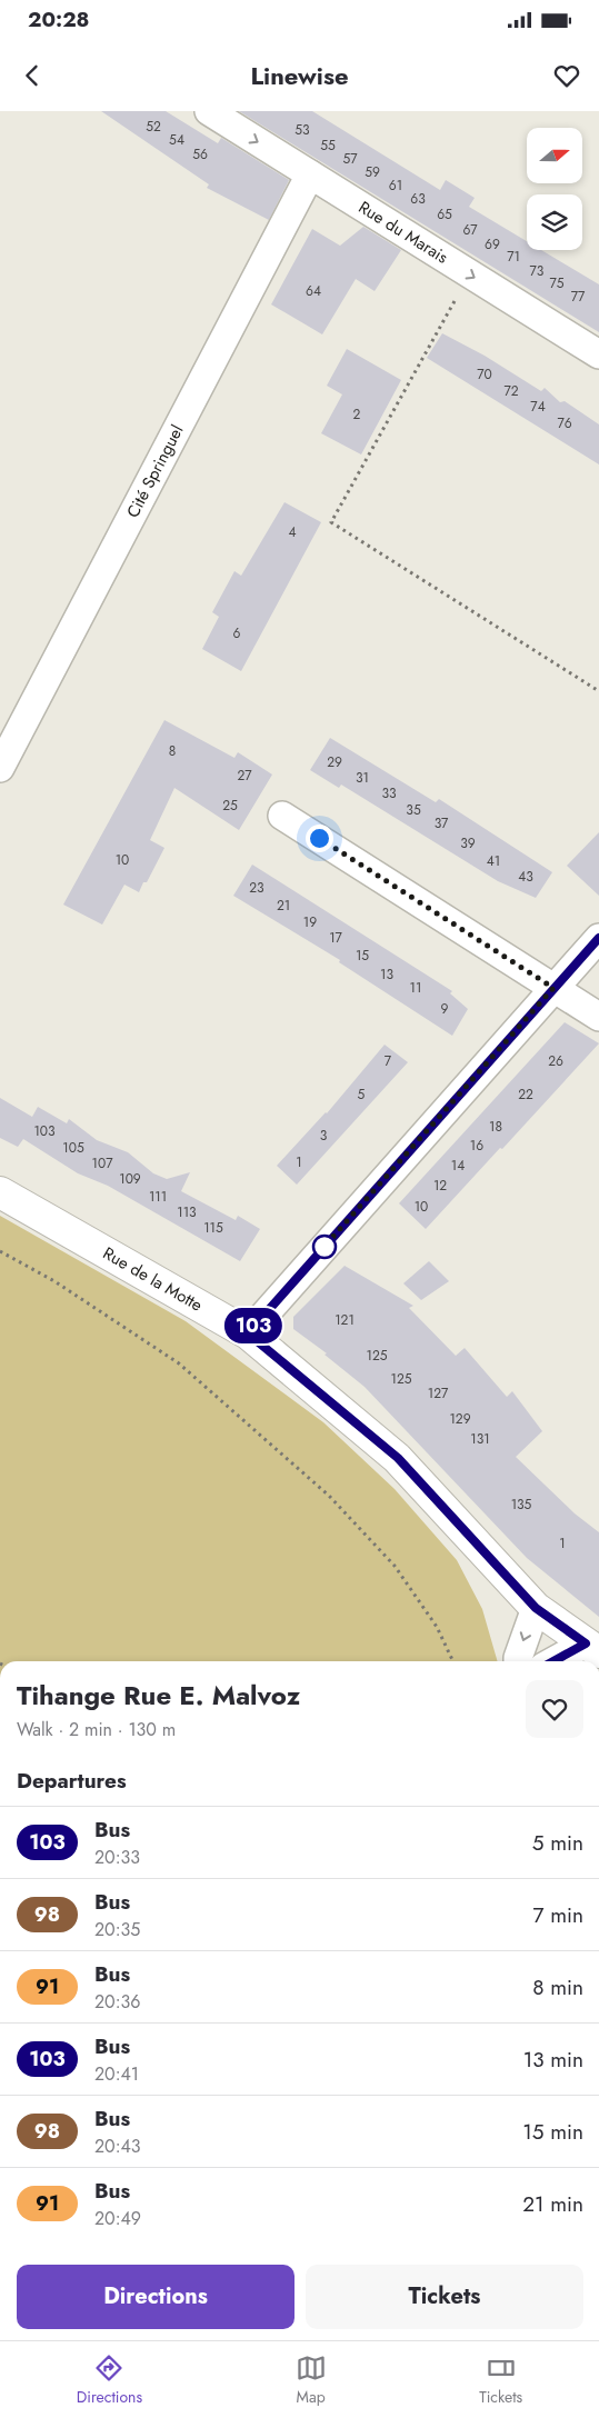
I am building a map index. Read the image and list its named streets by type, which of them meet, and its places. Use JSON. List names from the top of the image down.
{
  "streets": {
    "street": ["Rue du Marais", "Cité Springuel", "Rue de la Motte"]
  },
  "crossings": [
    ["Rue du Marais", "Cité Springuel"]
  ],
  "one_way": ["Rue du Marais"],
  "lines": ["bus line 103"],
  "house_numbers": [
    "52",
    "53",
    "54",
    "55",
    "56",
    "57",
    "59",
    "61",
    "63",
    "65",
    "67",
    "69",
    "71",
    "73",
    "75",
    "64",
    "77",
    "70",
    "72",
    "74",
    "2",
    "76",
    "4",
    "6",
    "8",
    "29",
    "27",
    "31",
    "33",
    "25",
    "35",
    "37",
    "39",
    "10",
    "41",
    "43",
    "23",
    "21",
    "19",
    "17",
    "15",
    "13",
    "11",
    "9",
    "7",
    "26",
    "5",
    "22",
    "18",
    "103",
    "3",
    "16",
    "105",
    "1",
    "107",
    "14",
    "109",
    "12",
    "111",
    "10",
    "113",
    "115",
    "121",
    "125",
    "125",
    "127",
    "129",
    "131",
    "135",
    "1"
  ],
  "north": "right",
  "page": {
    "status": "20:28",
    "header": "Linewise",
    "on_map": "103",
    "heading": [
      ["Tihange Rue E. Malvoz", "Walk · 2 min · 130 m"],
      "Departures"
    ],
    "list": [
      {
        "mark": "103",
        "name": "Bus",
        "note": "20:33",
        "value": "5 min"
      },
      {
        "mark": "98",
        "name": "Bus",
        "note": "20:35",
        "value": "7 min"
      },
      {
        "mark": "91",
        "name": "Bus",
        "note": "20:36",
        "value": "8 min"
      },
      {
        "mark": "103",
        "name": "Bus",
        "note": "20:41",
        "value": "13 min"
      },
      {
        "mark": "98",
        "name": "Bus",
        "note": "20:43",
        "value": "15 min"
      },
      {
        "mark": "91",
        "name": "Bus",
        "note": "20:49",
        "value": "21 min"
      }
    ],
    "buttons": ["Directions", "Tickets"],
    "tabs": ["Directions", "Map", "Tickets"]
  }
}
